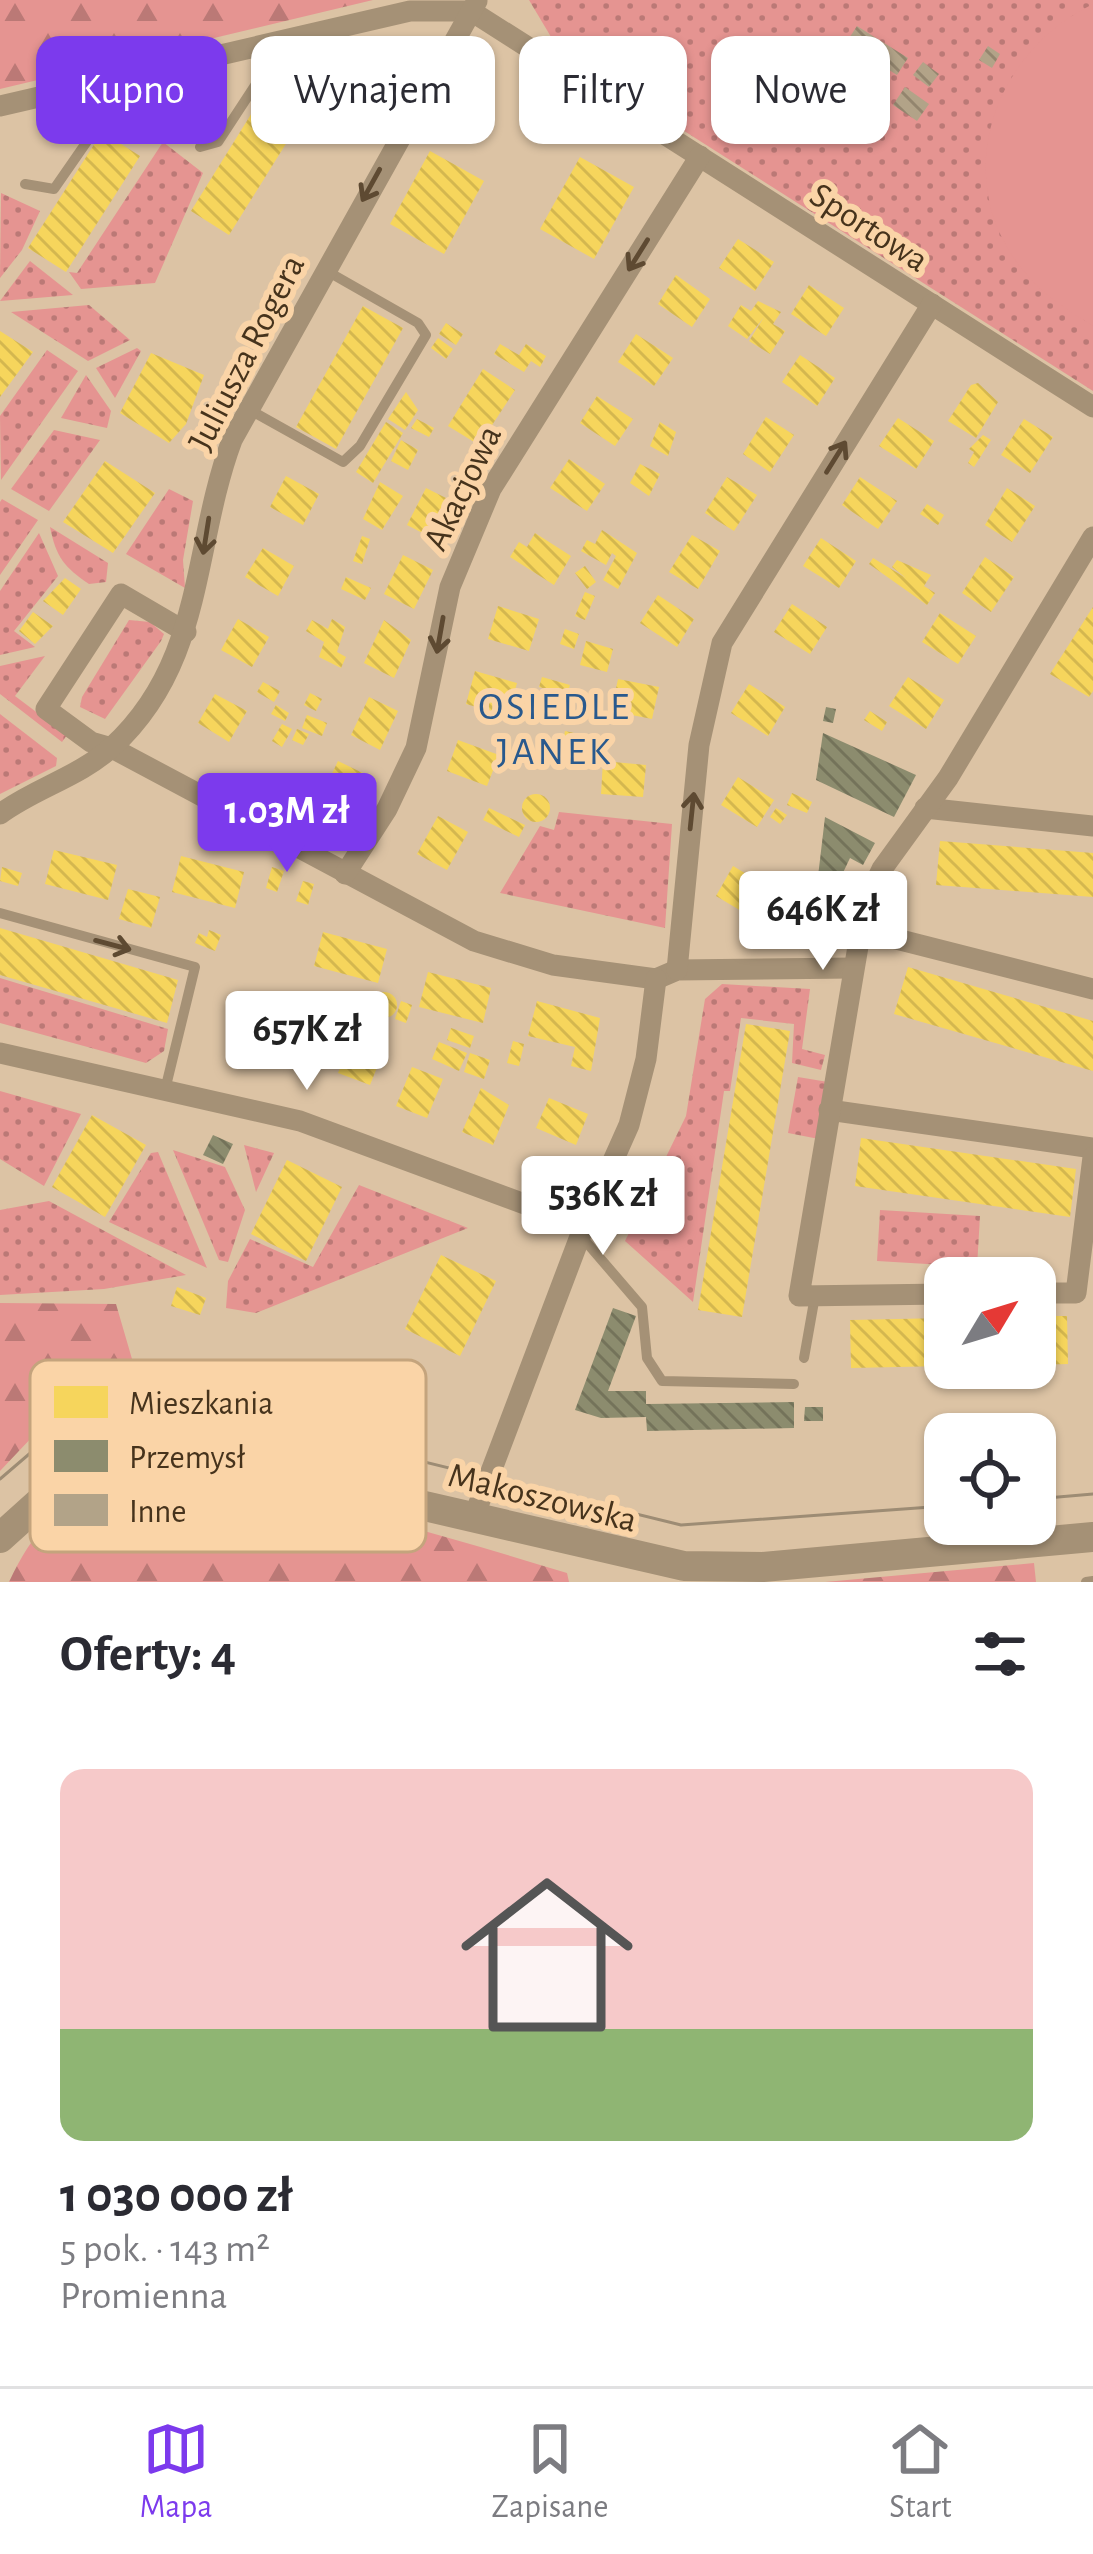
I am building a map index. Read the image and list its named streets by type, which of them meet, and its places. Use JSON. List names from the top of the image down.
{
  "streets": {
    "main road": ["Makoszowska"],
    "street": ["Sportowa", "Juliusza Rogera", "Akacjowa"]
  },
  "crossings": [
    ["Sportowa", "Juliusza Rogera"],
    ["Sportowa", "Akacjowa"]
  ],
  "one_way": ["Juliusza Rogera", "Akacjowa"],
  "districts": ["OSIEDLE JANEK"],
  "legend": ["Mieszkania", "Przemysł", "Inne"],
  "north": "top right",
  "page": {
    "chip": [
      "Kupno",
      "Wynajem",
      "Filtry",
      "Nowe"
    ],
    "price": [
      "1.03M zł",
      "646K zł",
      "657K zł",
      "536K zł"
    ],
    "heading": "Oferty: 4",
    "list": [
      {
        "name": "1 030 000 zł",
        "note": "5 pok. · 143 m² · Promienna"
      }
    ],
    "tabs": ["Mapa", "Zapisane", "Start"]
  }
}
